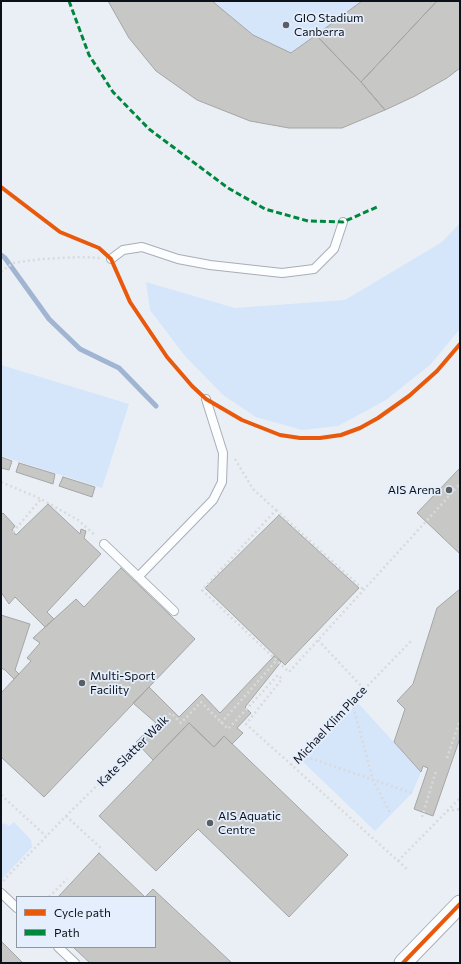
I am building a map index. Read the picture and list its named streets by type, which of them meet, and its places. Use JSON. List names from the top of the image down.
{
  "streets": {
    "path": ["Michael Klim Place", "Kate Slatter Walk"]
  },
  "places": [
    "GIO Stadium Canberra",
    "AIS Arena",
    "Multi-Sport Facility",
    "AIS Aquatic Centre"
  ],
  "legend": ["Cycle path", "Path"]
}
